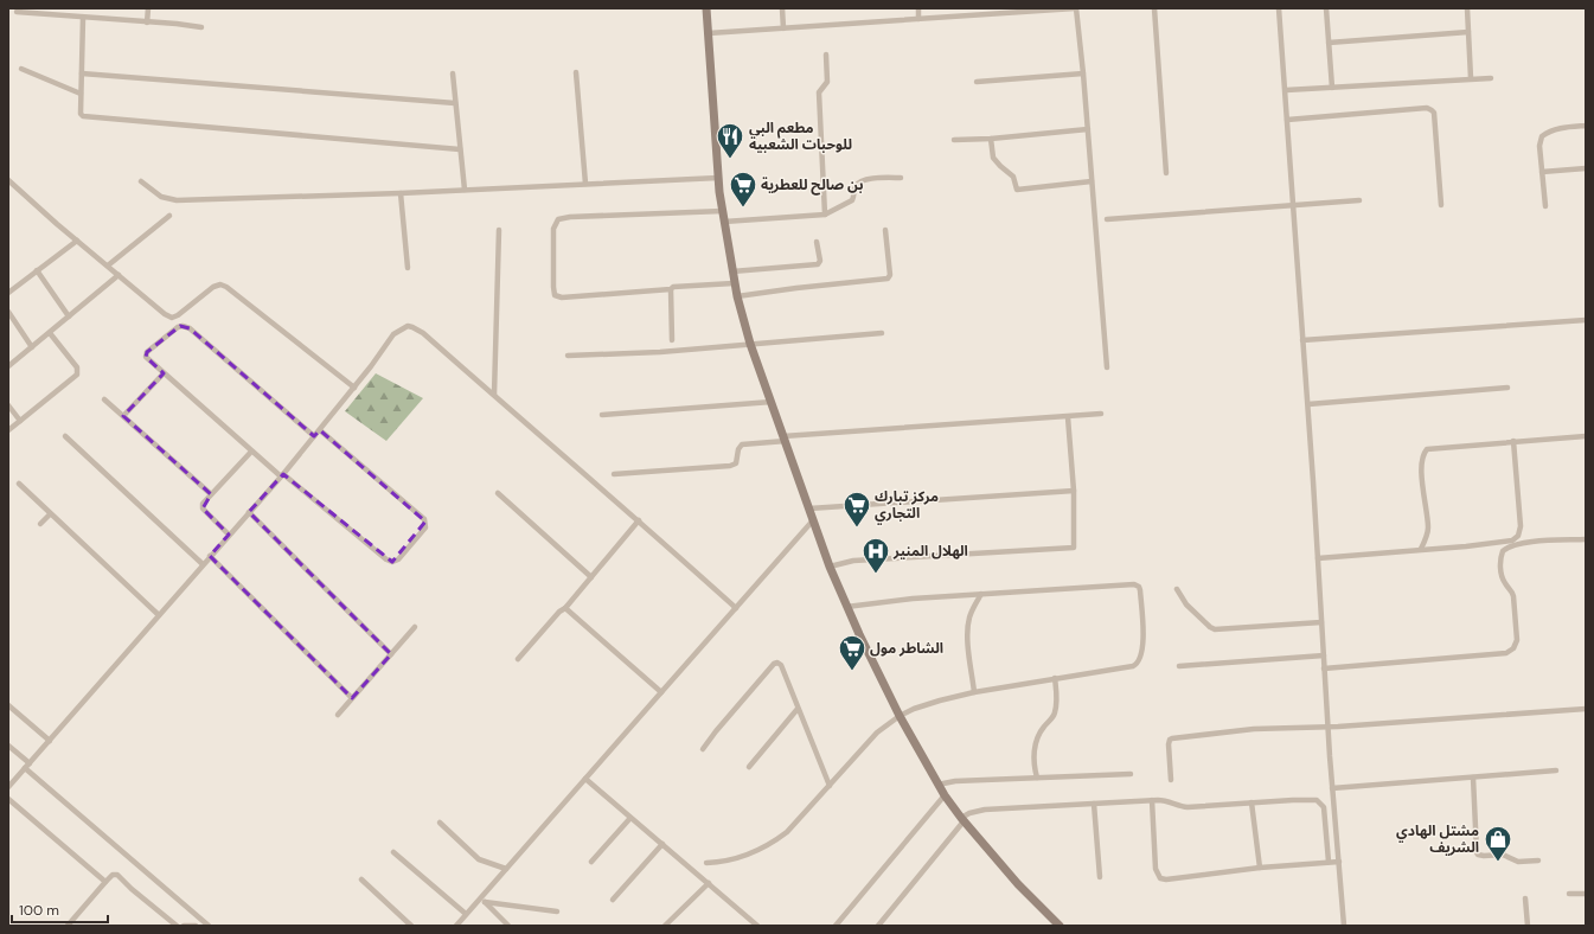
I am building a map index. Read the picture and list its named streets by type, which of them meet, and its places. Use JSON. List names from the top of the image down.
{
  "places": {
    "restaurant": ["مطعم البي للوحبات الشعبية"],
    "supermarket": ["بن صالح للعطرية", "مركز تبارك التجاري", "الشاطر مول"],
    "hospital": ["الهلال المنير"],
    "shop": ["مشتل الهادي الشريف"]
  },
  "scale_bar": "100 m"
}
